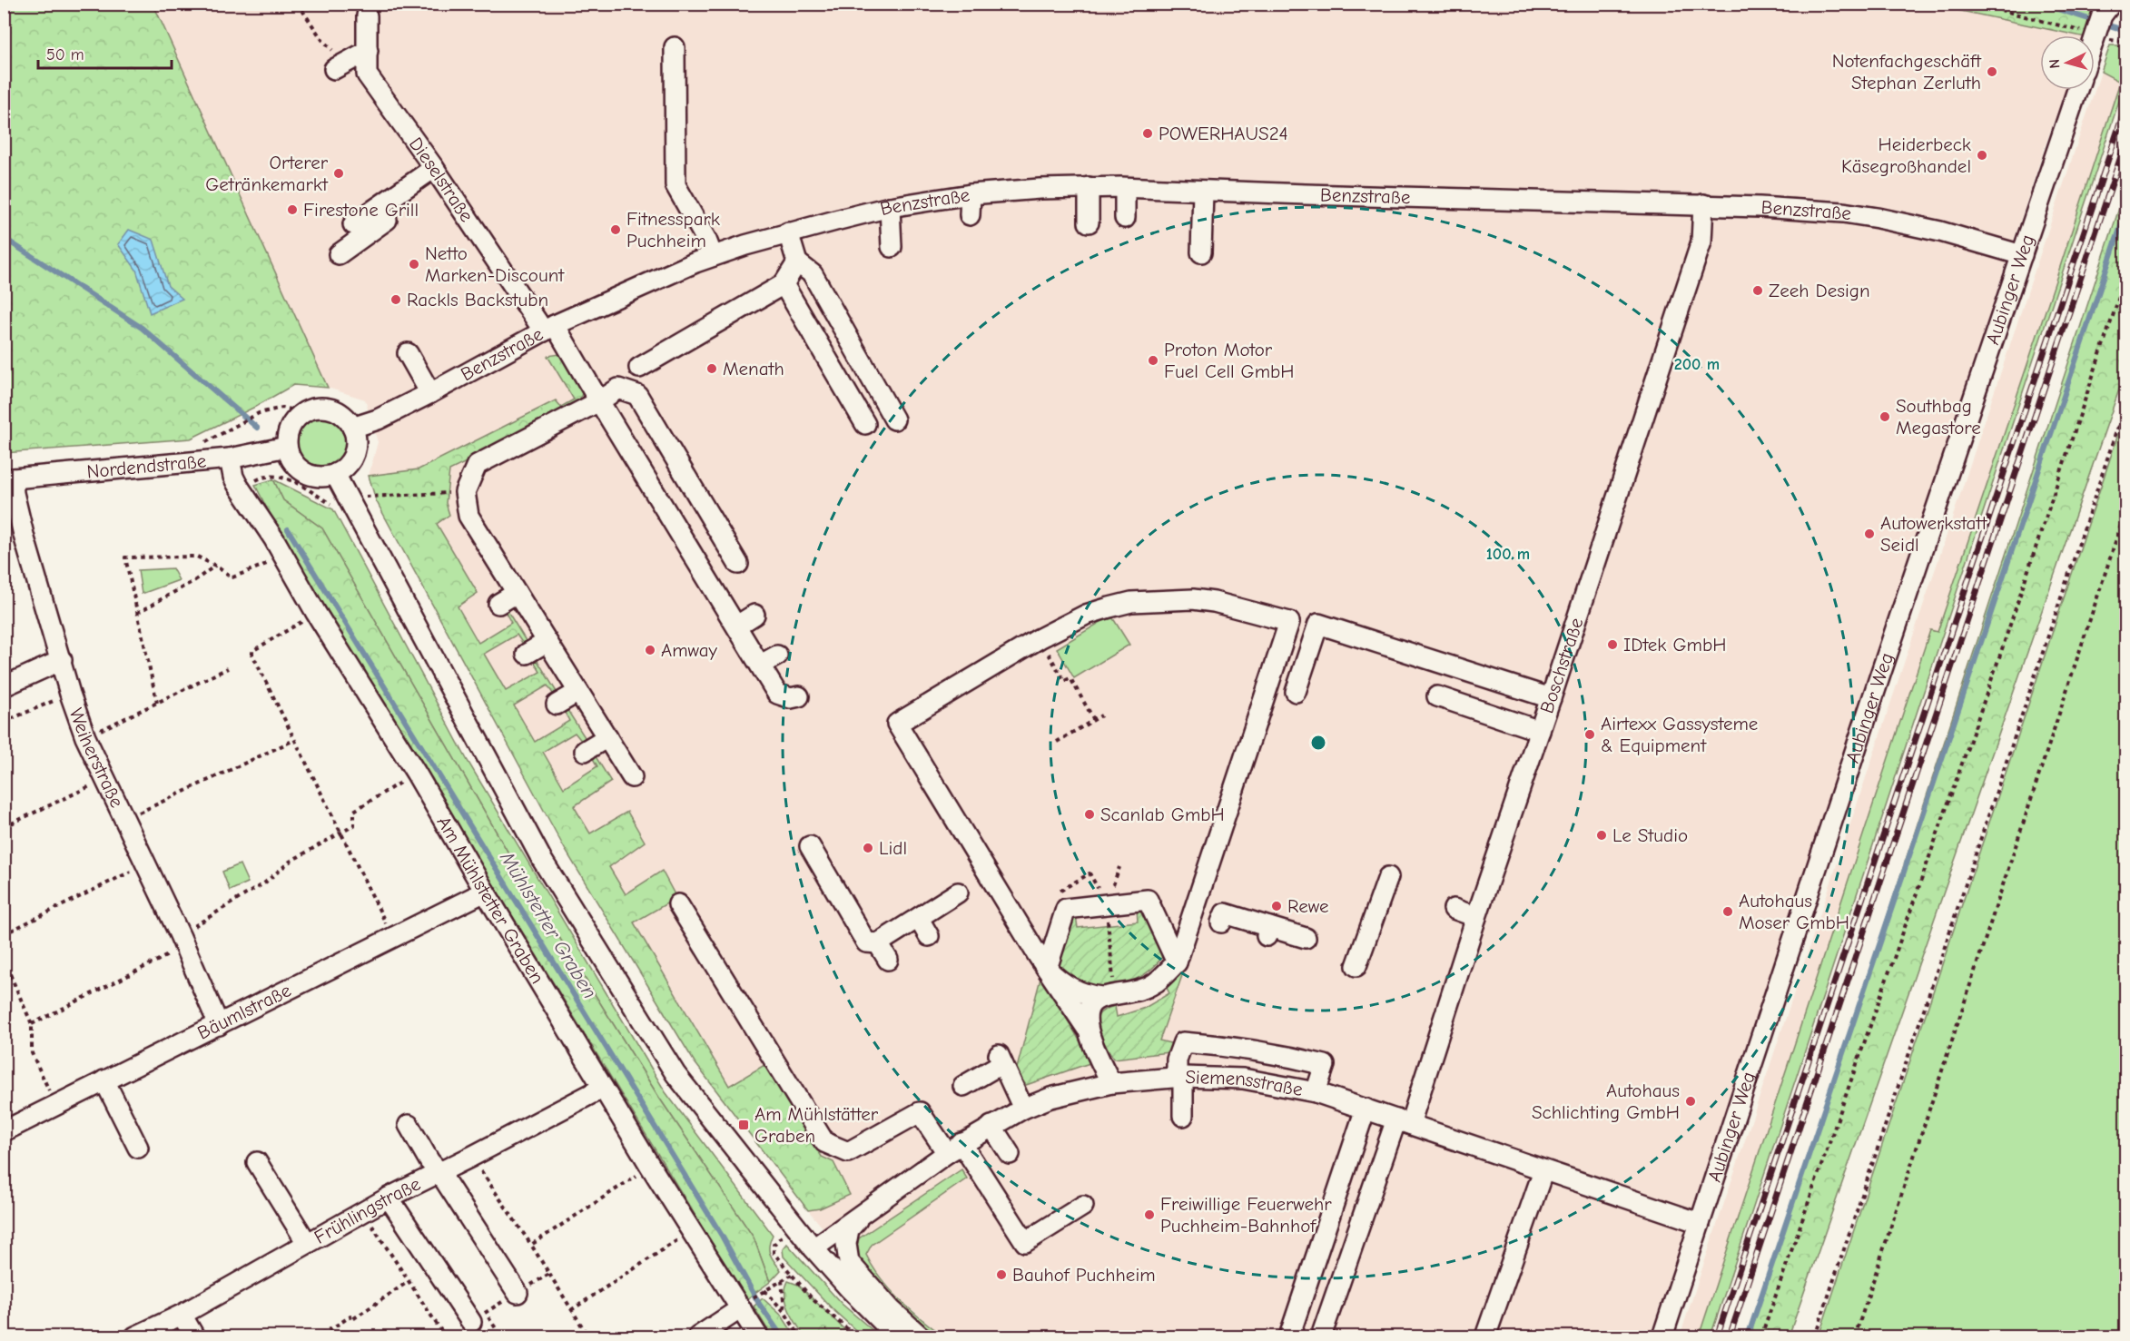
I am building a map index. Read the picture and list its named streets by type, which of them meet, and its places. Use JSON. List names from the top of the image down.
{
  "streets": {
    "street": [
      "Dieselstraße",
      "Benzstraße",
      "Aubinger Weg",
      "Nordendstraße",
      "Boschstraße",
      "Weiherstraße",
      "Am Mühlstetter Graben",
      "Bäumlstraße",
      "Siemensstraße",
      "Frühlingstraße"
    ]
  },
  "crossings": [
    ["Dieselstraße", "Benzstraße"],
    ["Benzstraße", "Aubinger Weg"],
    ["Benzstraße", "Nordendstraße"],
    ["Benzstraße", "Boschstraße"],
    ["Aubinger Weg", "Siemensstraße"],
    ["Nordendstraße", "Weiherstraße"],
    ["Nordendstraße", "Am Mühlstetter Graben"],
    ["Boschstraße", "Siemensstraße"],
    ["Weiherstraße", "Bäumlstraße"],
    ["Am Mühlstetter Graben", "Bäumlstraße"],
    ["Am Mühlstetter Graben", "Frühlingstraße"]
  ],
  "water": ["Mühlstetter Graben"],
  "places": {
    "other": [
      "Notenfachgeschäft Stephan Zerluth",
      "POWERHAUS24",
      "Heiderbeck Käsegroßhandel",
      "Orterer Getränkemarkt",
      "Firestone Grill",
      "Fitnesspark Puchheim",
      "Netto Marken-Discount",
      "Zeeh Design",
      "Rackls Backstubn",
      "Proton Motor Fuel Cell GmbH",
      "Menath",
      "Southbag Megastore",
      "Autowerkstatt Seidl",
      "IDtek GmbH",
      "Amway",
      "Airtexx Gassysteme & Equipment",
      "Scanlab GmbH",
      "Le Studio",
      "Lidl",
      "Rewe",
      "Autohaus Moser GmbH",
      "Autohaus Schlichting GmbH",
      "Freiwillige Feuerwehr Puchheim-Bahnhof",
      "Bauhof Puchheim"
    ],
    "transit": ["Am Mühlstätter Graben"]
  },
  "scale_bar": "50 m",
  "north": "left",
  "rings": ["200 m", "100 m"]
}
